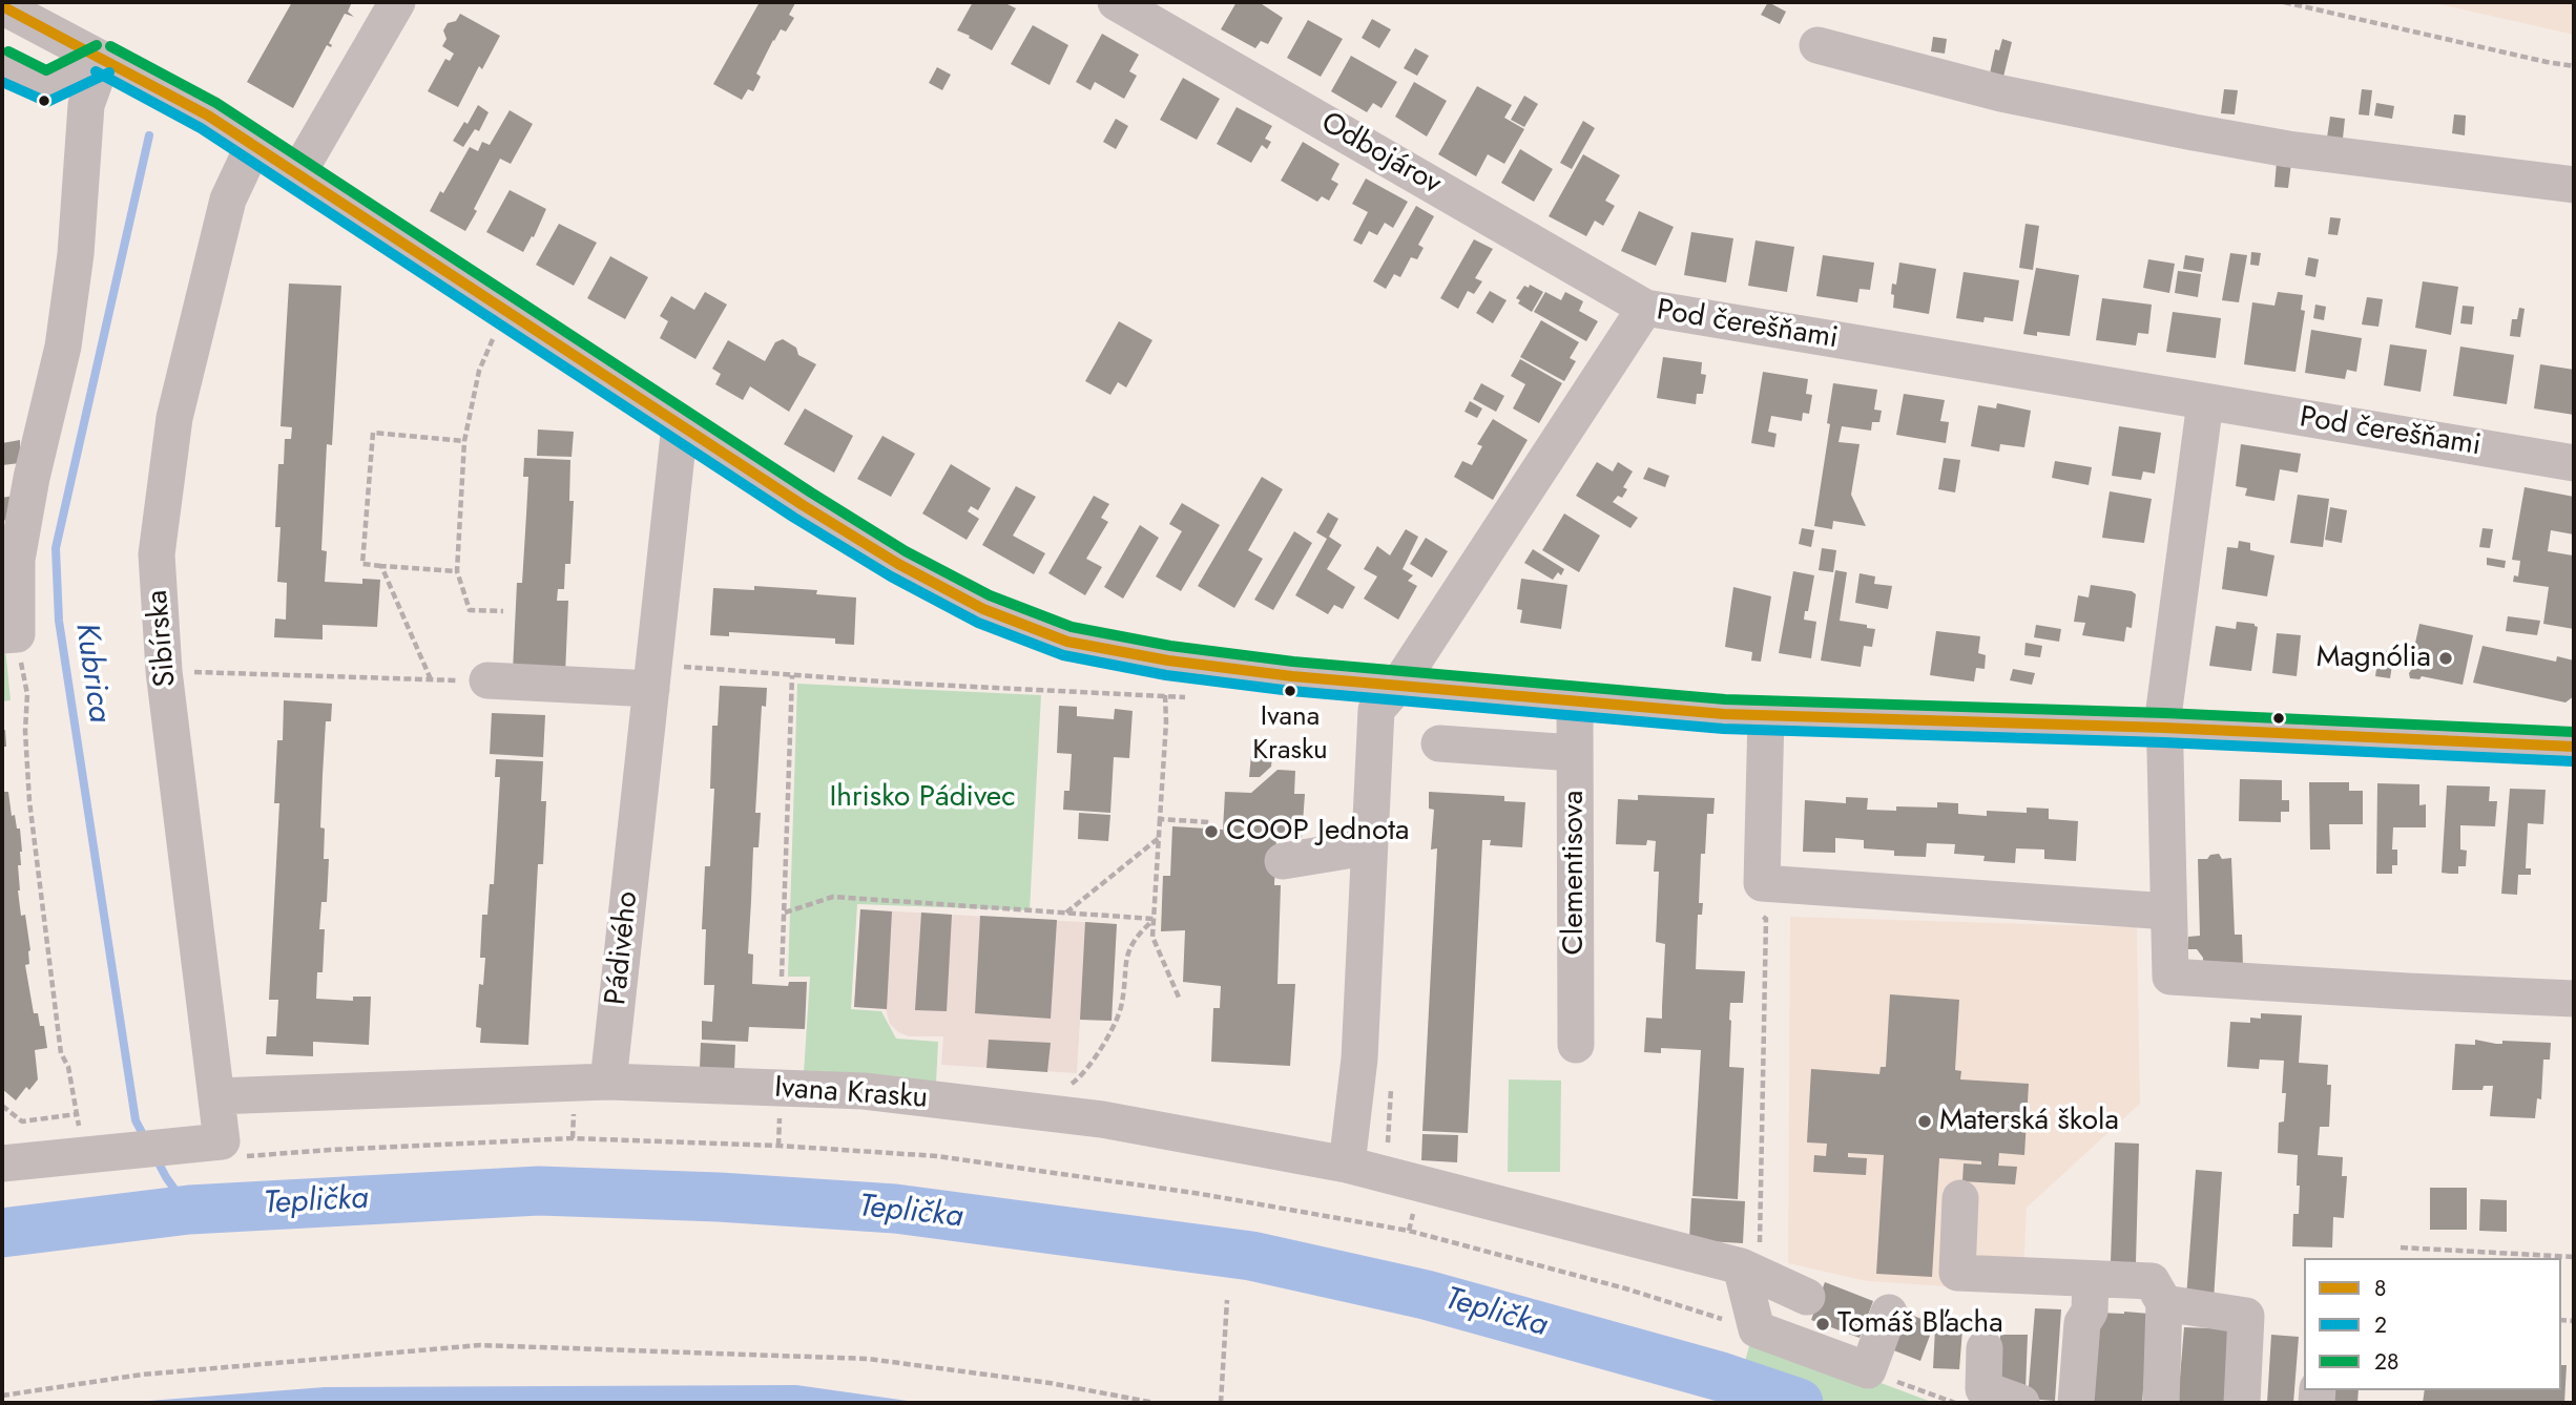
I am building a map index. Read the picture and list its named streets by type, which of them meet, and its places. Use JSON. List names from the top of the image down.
{
  "streets": {
    "street": [
      "Odbojárov",
      "Pod čerešňami",
      "Sibírska",
      "Clementisova",
      "Pádivého",
      "Ivana Krasku"
    ]
  },
  "crossings": [
    ["Odbojárov", "Pod čerešňami"],
    ["Pádivého", "Ivana Krasku"]
  ],
  "water": ["Kubrica", "Teplička"],
  "parks": ["Ihrisko Pádivec"],
  "places": [
    "Magnólia",
    "Ivana Krasku",
    "COOP Jednota",
    "Materská škola",
    "Tomáš Bľacha"
  ],
  "lines": ["transit line 8", "transit line 28", "transit line 2"],
  "legend": ["8", "2", "28"]
}
